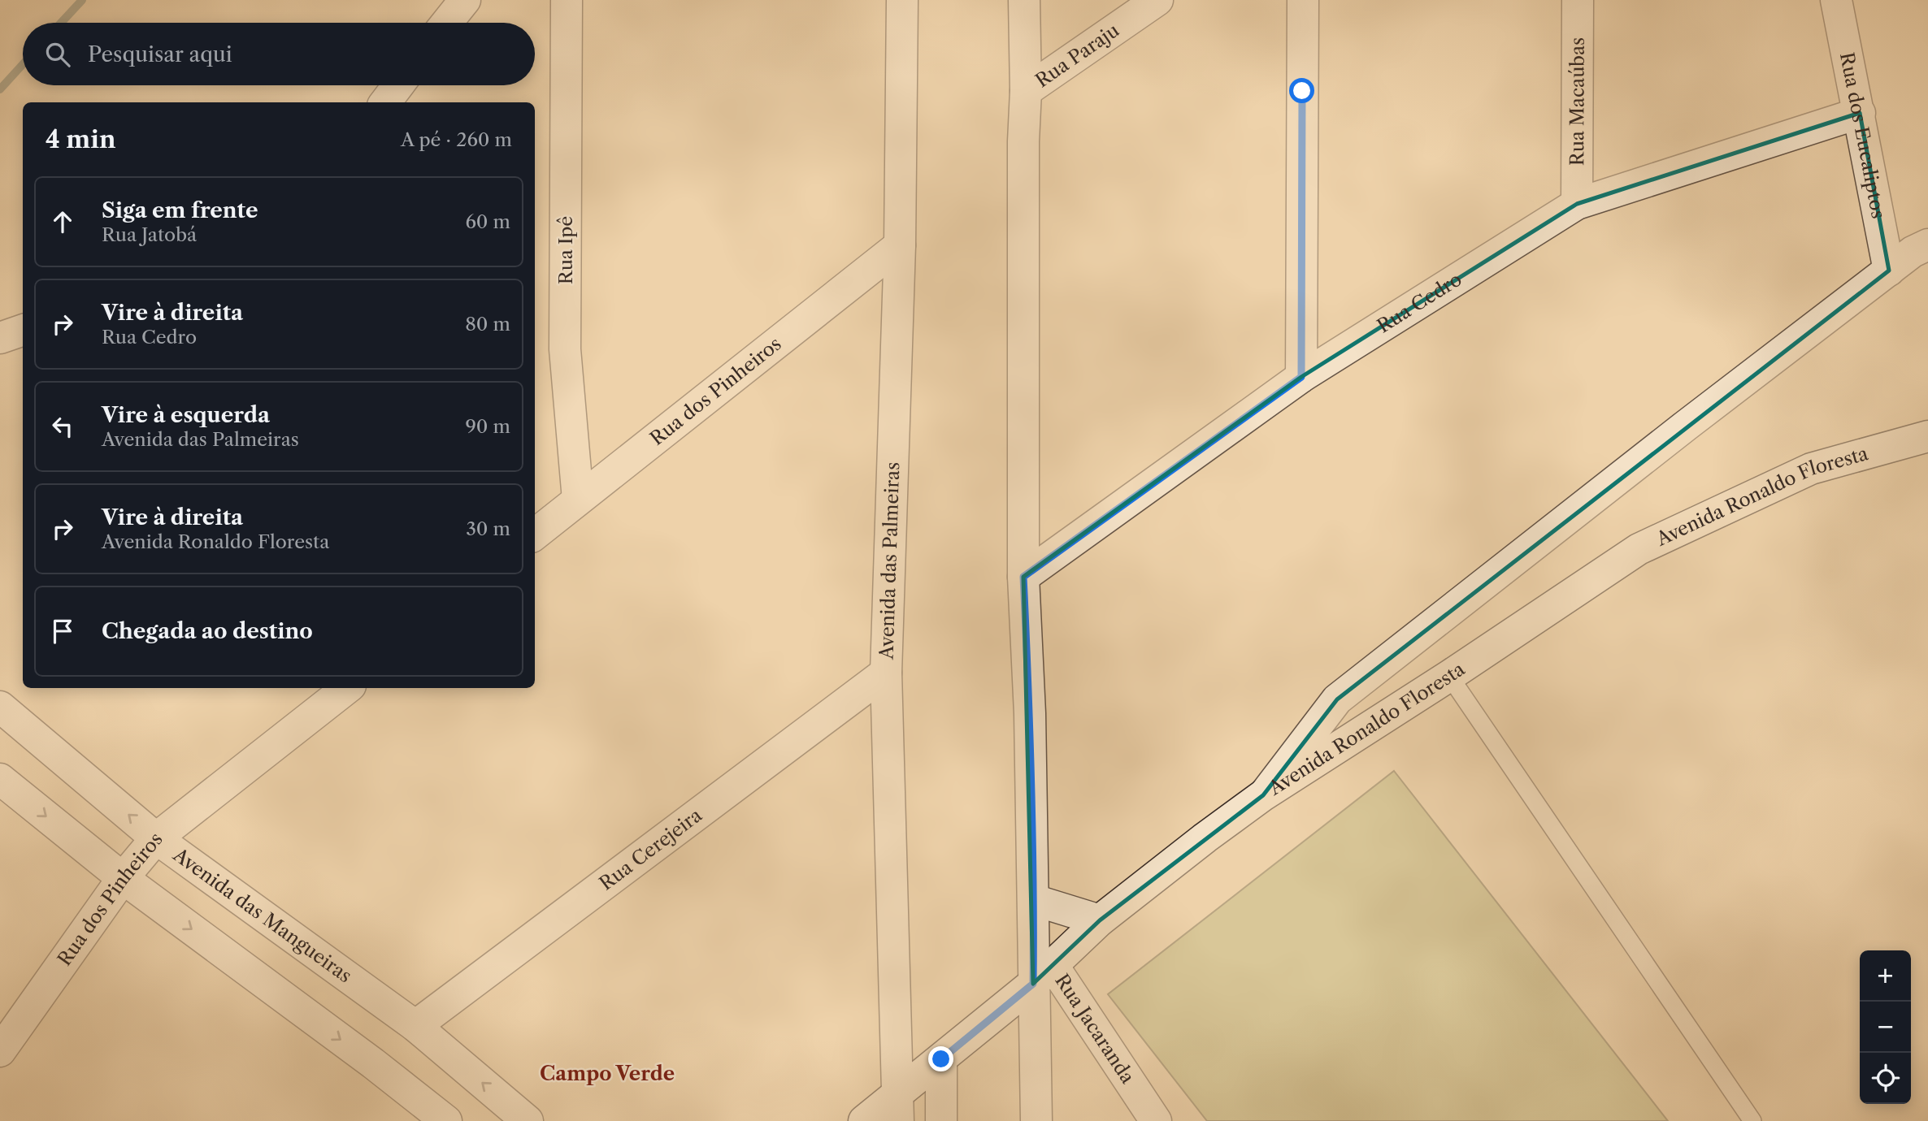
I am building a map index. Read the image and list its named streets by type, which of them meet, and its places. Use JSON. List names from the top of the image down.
{
  "streets": {
    "street": [
      "Rua Paraju",
      "Rua Macaúbas",
      "Rua dos Eucaliptos",
      "Rua Ipê",
      "Rua Cedro",
      "Rua dos Pinheiros",
      "Avenida Ronaldo Floresta",
      "Avenida das Palmeiras",
      "Rua Cerejeira",
      "Avenida das Mangueiras",
      "Rua Jacaranda"
    ]
  },
  "crossings": [
    ["Rua Macaúbas", "Rua Cedro"],
    ["Rua dos Eucaliptos", "Rua Cedro"],
    ["Rua Ipê", "Rua dos Pinheiros"],
    ["Rua dos Pinheiros", "Avenida das Palmeiras"],
    ["Rua dos Pinheiros", "Avenida das Mangueiras"],
    ["Avenida Ronaldo Floresta", "Avenida das Palmeiras"],
    ["Avenida Ronaldo Floresta", "Rua Jacaranda"],
    ["Avenida das Palmeiras", "Rua Cerejeira"],
    ["Rua Cerejeira", "Avenida das Mangueiras"]
  ],
  "districts": ["Campo Verde"],
  "page": {
    "search": "Pesquisar aqui",
    "heading": ["4 min", "A pé · 260 m"],
    "list": [
      ["Siga em frente", "Rua Jatobá", "60 m"],
      ["Vire à direita", "Rua Cedro", "80 m"],
      ["Vire à esquerda", "Avenida das Palmeiras", "90 m"],
      ["Vire à direita", "Avenida Ronaldo Floresta", "30 m"],
      "Chegada ao destino"
    ],
    "map_buttons": ["+", "−"]
  }
}
